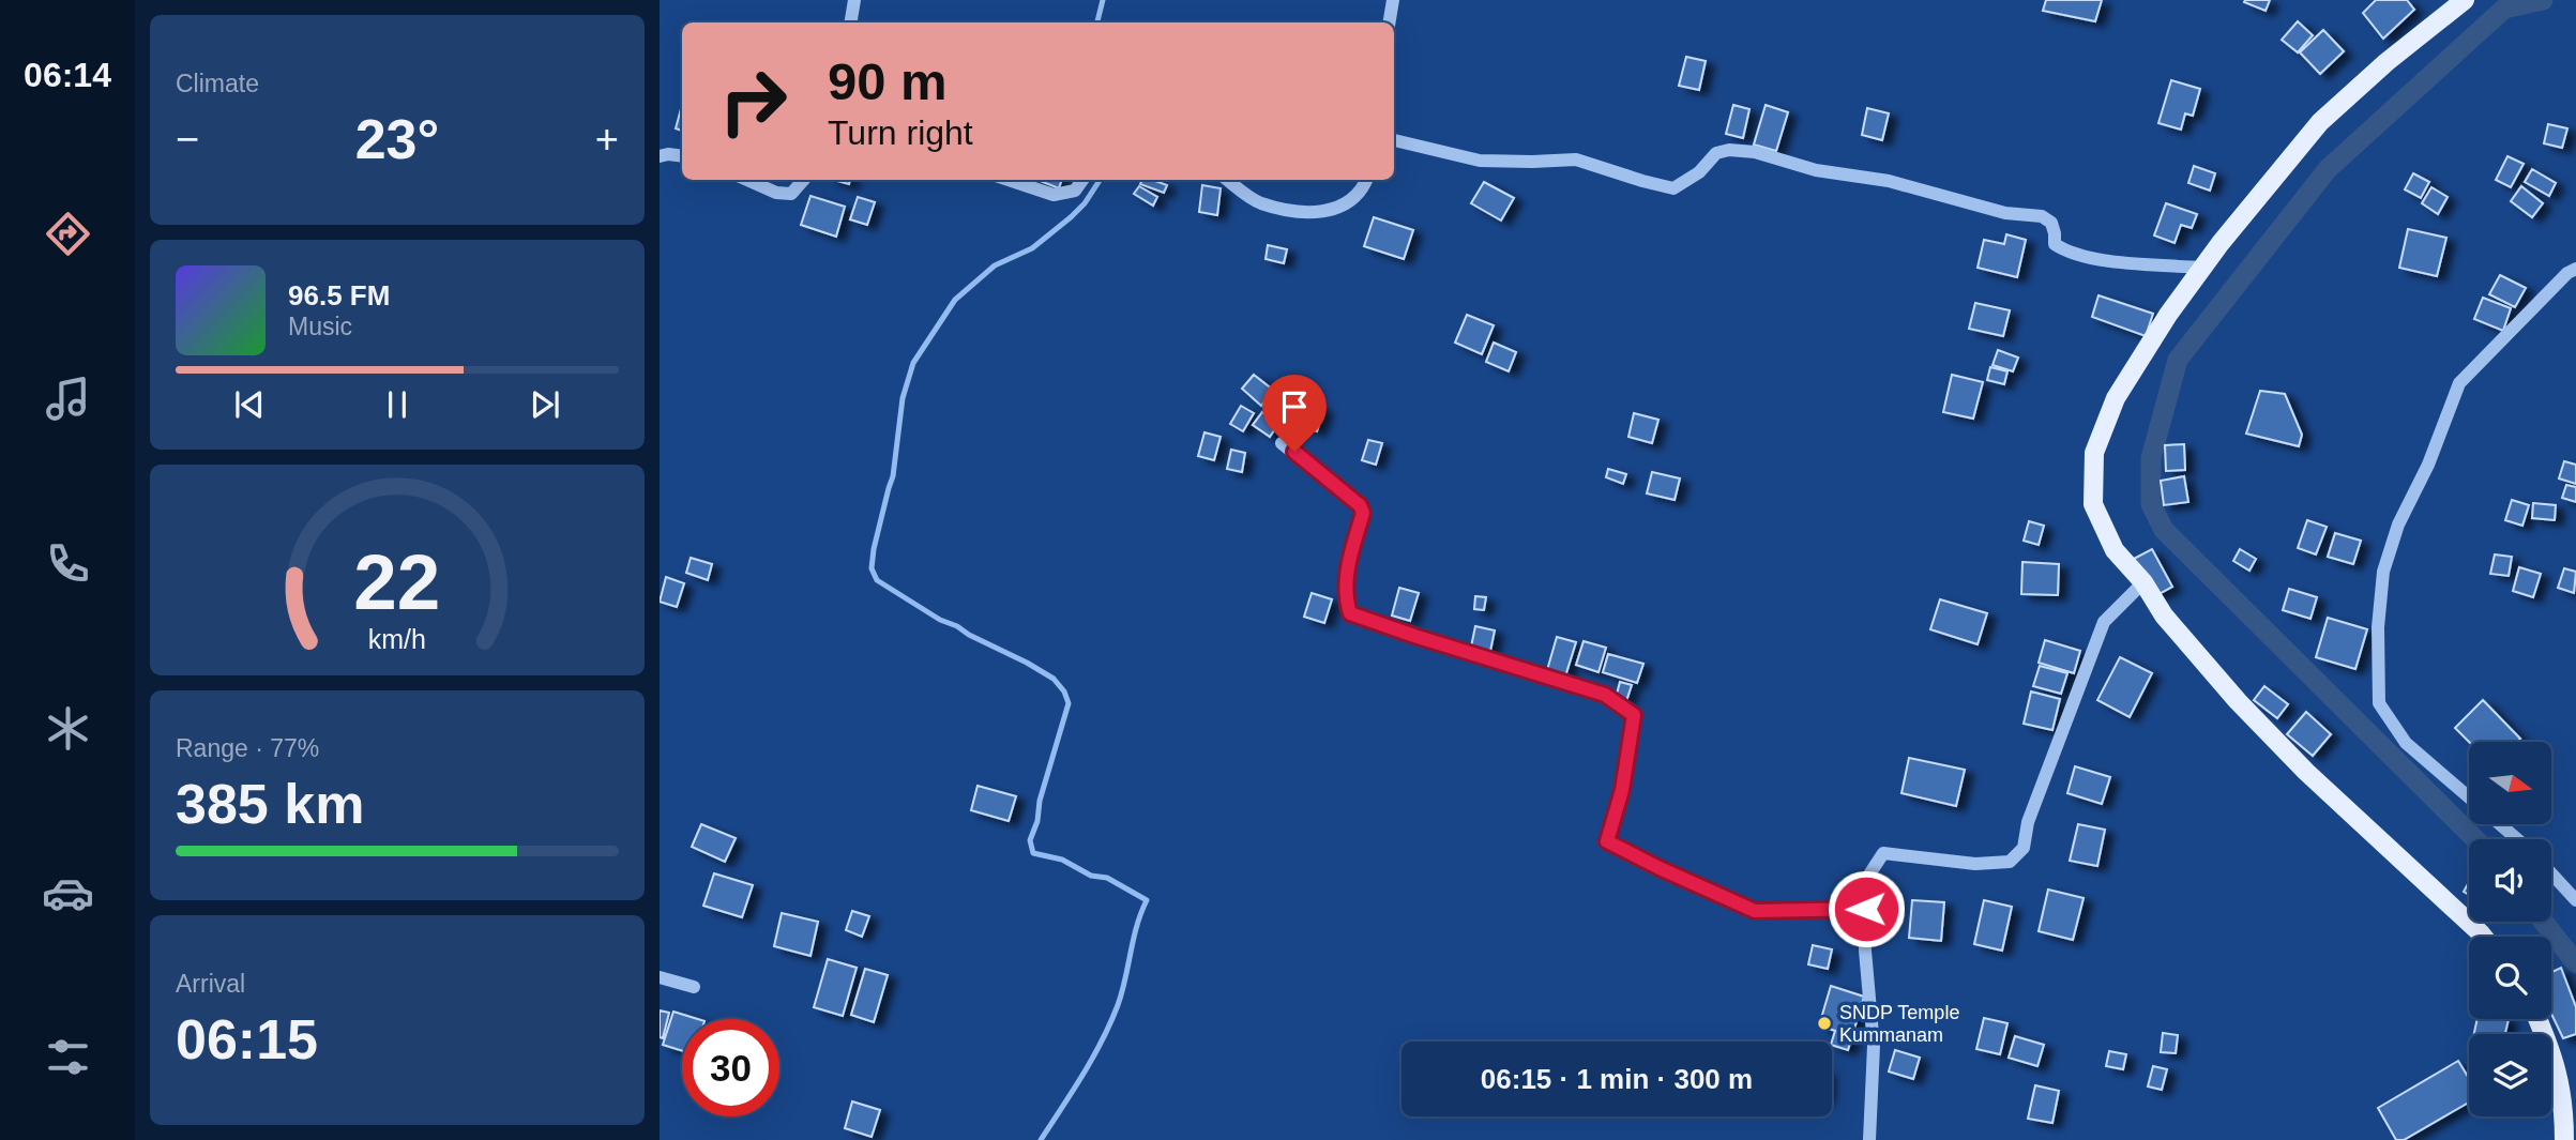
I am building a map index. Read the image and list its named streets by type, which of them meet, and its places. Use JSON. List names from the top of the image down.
{
  "places": ["SNDP Temple Kummanam"],
  "north": "right",
  "page": {
    "tabs": "06:14",
    "tile": [
      "Climate",
      ["Range · 77%", "385 km"],
      ["Arrival", "06:15"]
    ],
    "turn": ["90 m", "Turn right"],
    "heat": ["−", "23°", "+"],
    "song": ["96.5 FM", "Music"],
    "limit": "30",
    "trip": "06:15 · 1 min · 300 m",
    "gauge": ["22", "km/h"]
  }
}
